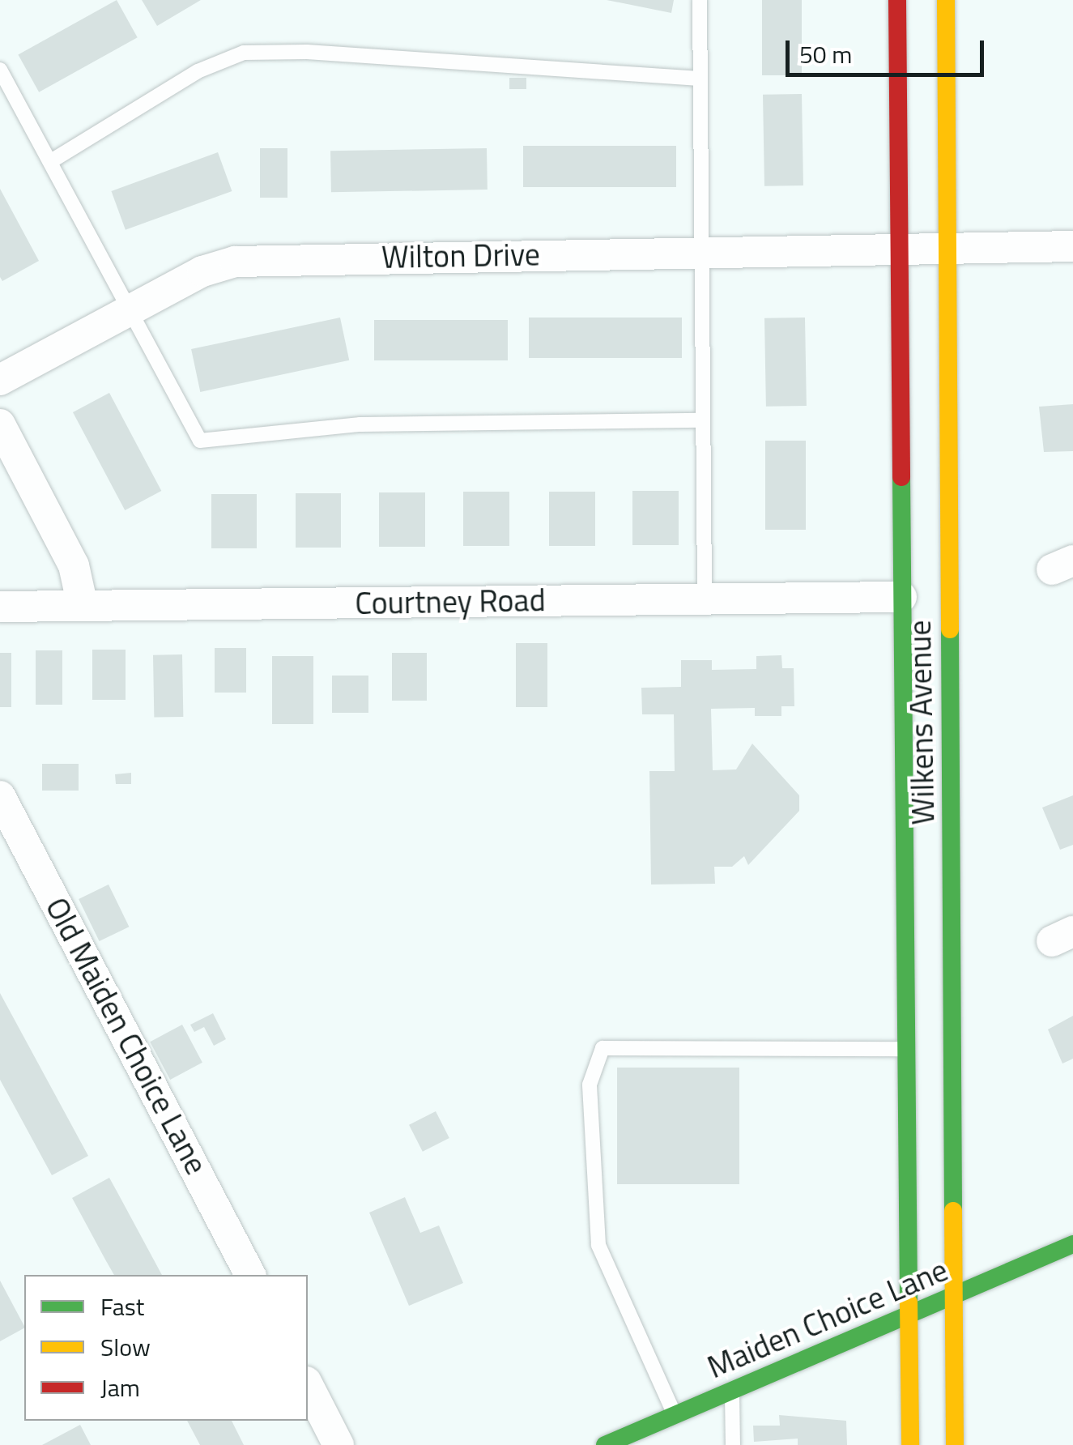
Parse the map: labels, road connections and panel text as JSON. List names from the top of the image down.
{
  "streets": {
    "main road": ["Wilkens Avenue", "Maiden Choice Lane"],
    "street": ["Wilton Drive", "Courtney Road", "Old Maiden Choice Lane"]
  },
  "crossings": [
    ["Wilton Drive", "Wilkens Avenue"],
    ["Courtney Road", "Wilkens Avenue"],
    ["Wilkens Avenue", "Maiden Choice Lane"]
  ],
  "legend": ["Fast", "Slow", "Jam"],
  "scale_bar": "50 m"
}
